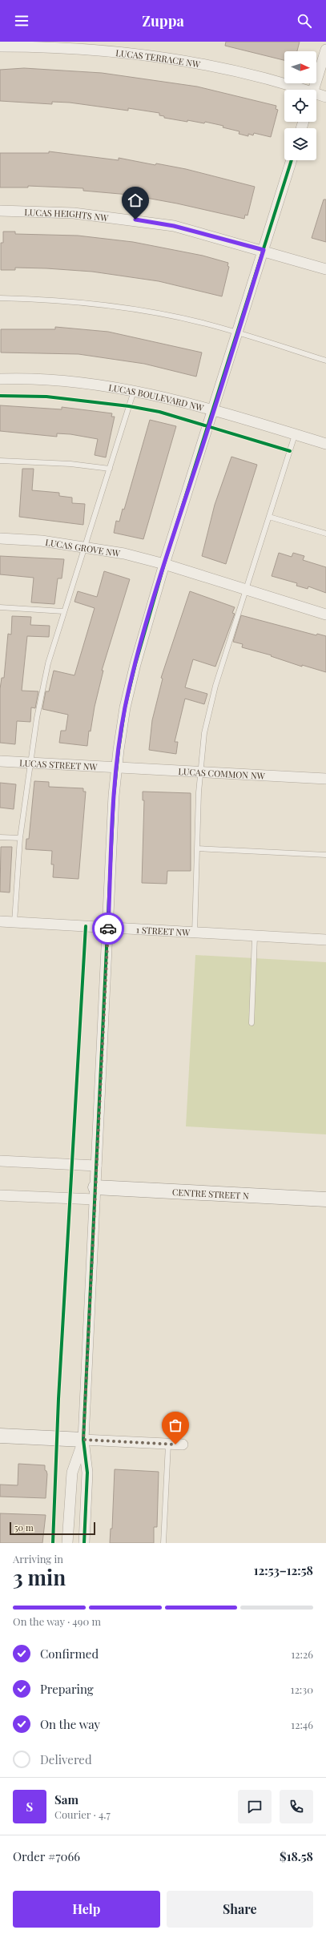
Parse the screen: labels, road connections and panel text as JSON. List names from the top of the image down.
{
  "streets": {
    "street": [
      "LUCAS TERRACE NW",
      "LUCAS HEIGHTS NW",
      "LUCAS BOULEVARD NW",
      "LUCAS GROVE NW",
      "LUCAS STREET NW",
      "LUCAS COMMON NW",
      "1 STREET NW",
      "CENTRE STREET N"
    ]
  },
  "crossings": [
    ["LUCAS STREET NW", "LUCAS COMMON NW"]
  ],
  "scale_bar": "50 m",
  "north": "right",
  "page": {
    "header": "Zuppa",
    "scale": "50 m",
    "heading": ["3 min", "Arriving in", "12:53–12:58"],
    "panel": [
      "Sam",
      "Courier · 4.7",
      "Order #7066",
      "$18.58"
    ],
    "bar": "On the way · 490 m",
    "list": [
      ["Confirmed", "12:26"],
      ["Preparing", "12:30"],
      ["On the way", "12:46"],
      "Delivered"
    ],
    "round": "S",
    "buttons": ["Help", "Share"]
  }
}
